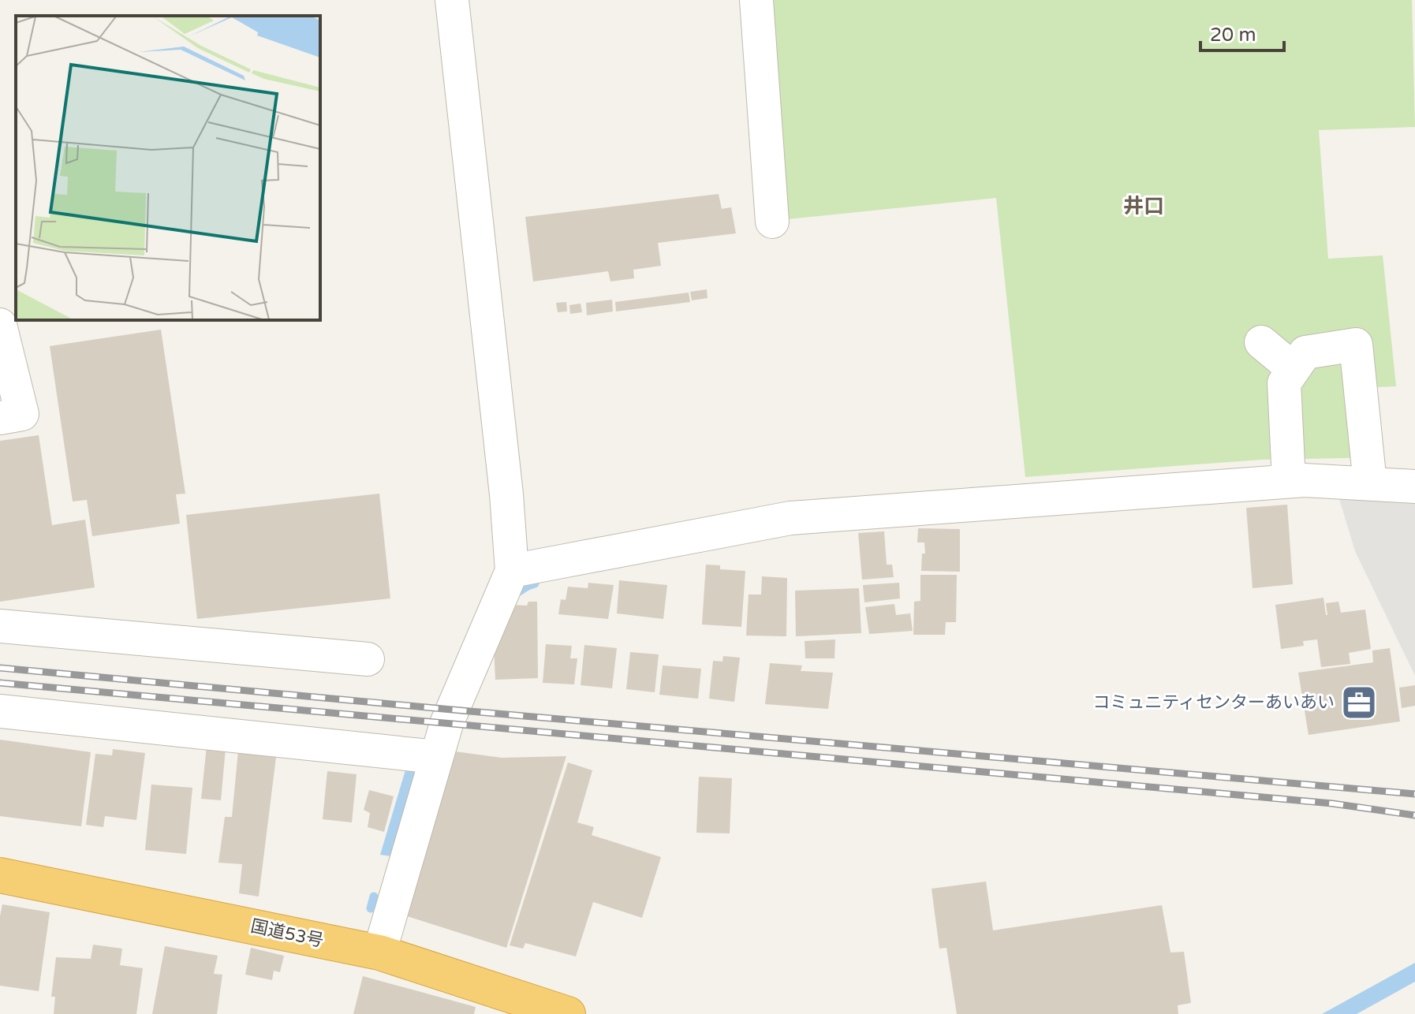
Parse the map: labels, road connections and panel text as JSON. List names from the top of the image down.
{
  "streets": {
    "highway": ["国道53号"]
  },
  "districts": ["井口"],
  "places": {
    "office": ["コミュニティセンターあいあい"]
  },
  "scale_bar": "20 m"
}
